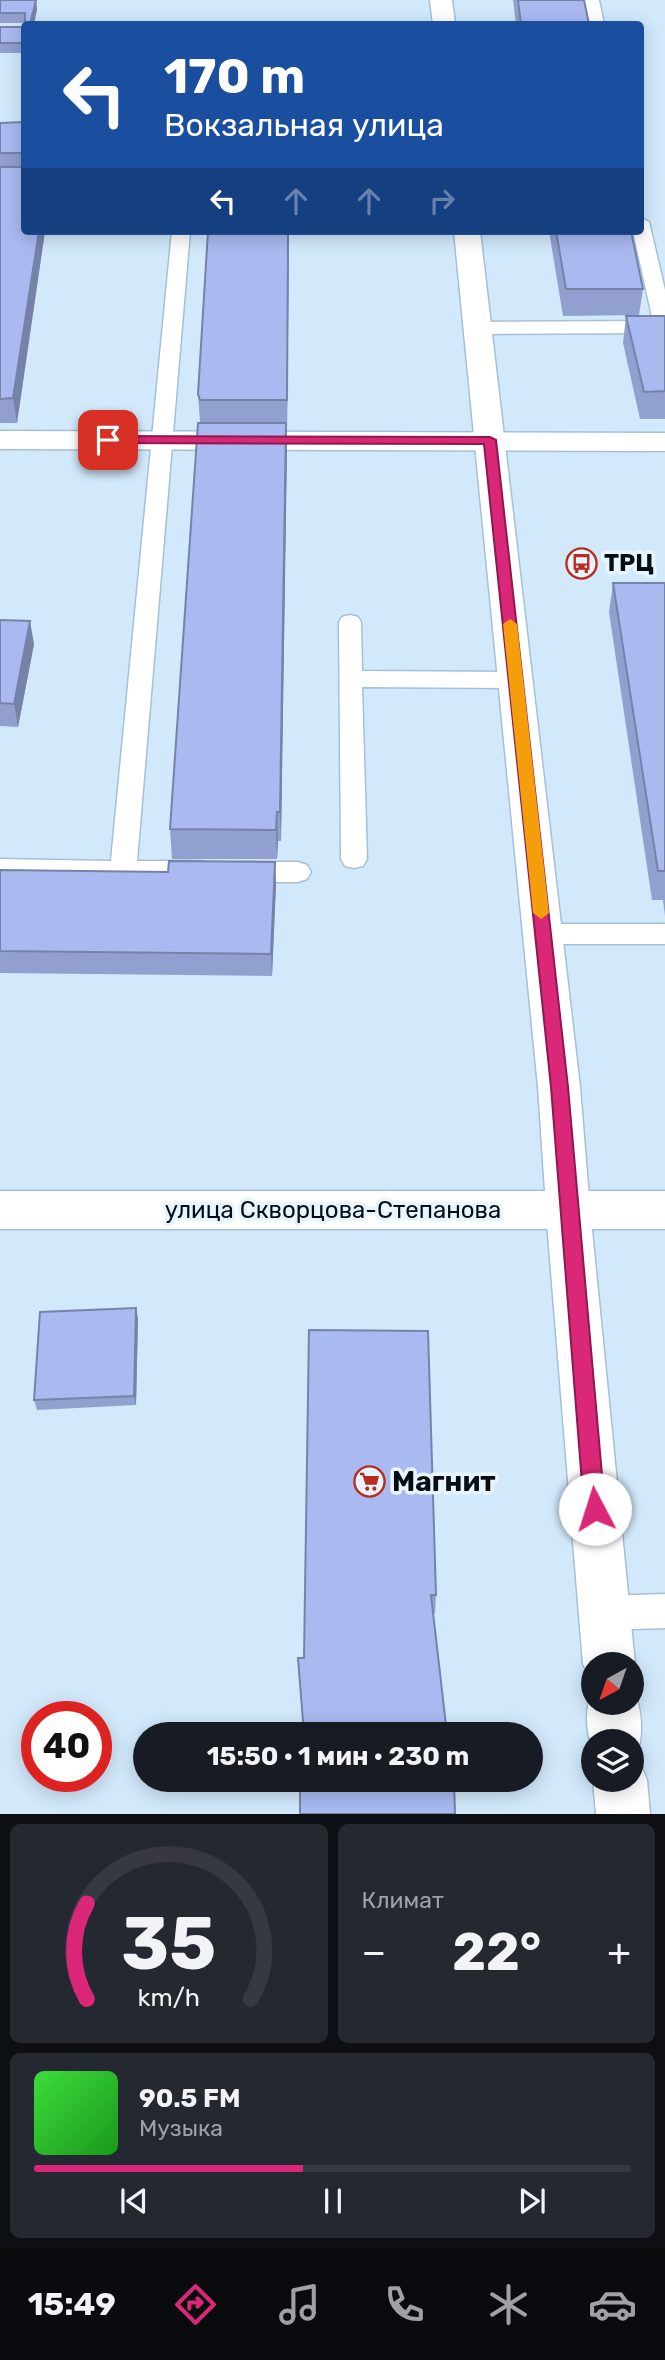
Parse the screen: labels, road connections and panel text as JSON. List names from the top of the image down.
{
  "streets": {
    "main road": ["улица Скворцова-Степанова"]
  },
  "places": {
    "bus stop": ["ТРЦ"],
    "supermarket": ["Магнит"]
  },
  "north": "bottom left",
  "page": {
    "turn": ["170 m", "Вокзальная улица"],
    "limit": "40",
    "trip": "15:50 · 1 мин · 230 m",
    "tile": "Климат",
    "heat": ["−", "22°", "+"],
    "song": ["90.5 FM", "Музыка"],
    "tabs": "15:49",
    "gauge": ["35", "km/h"]
  }
}
